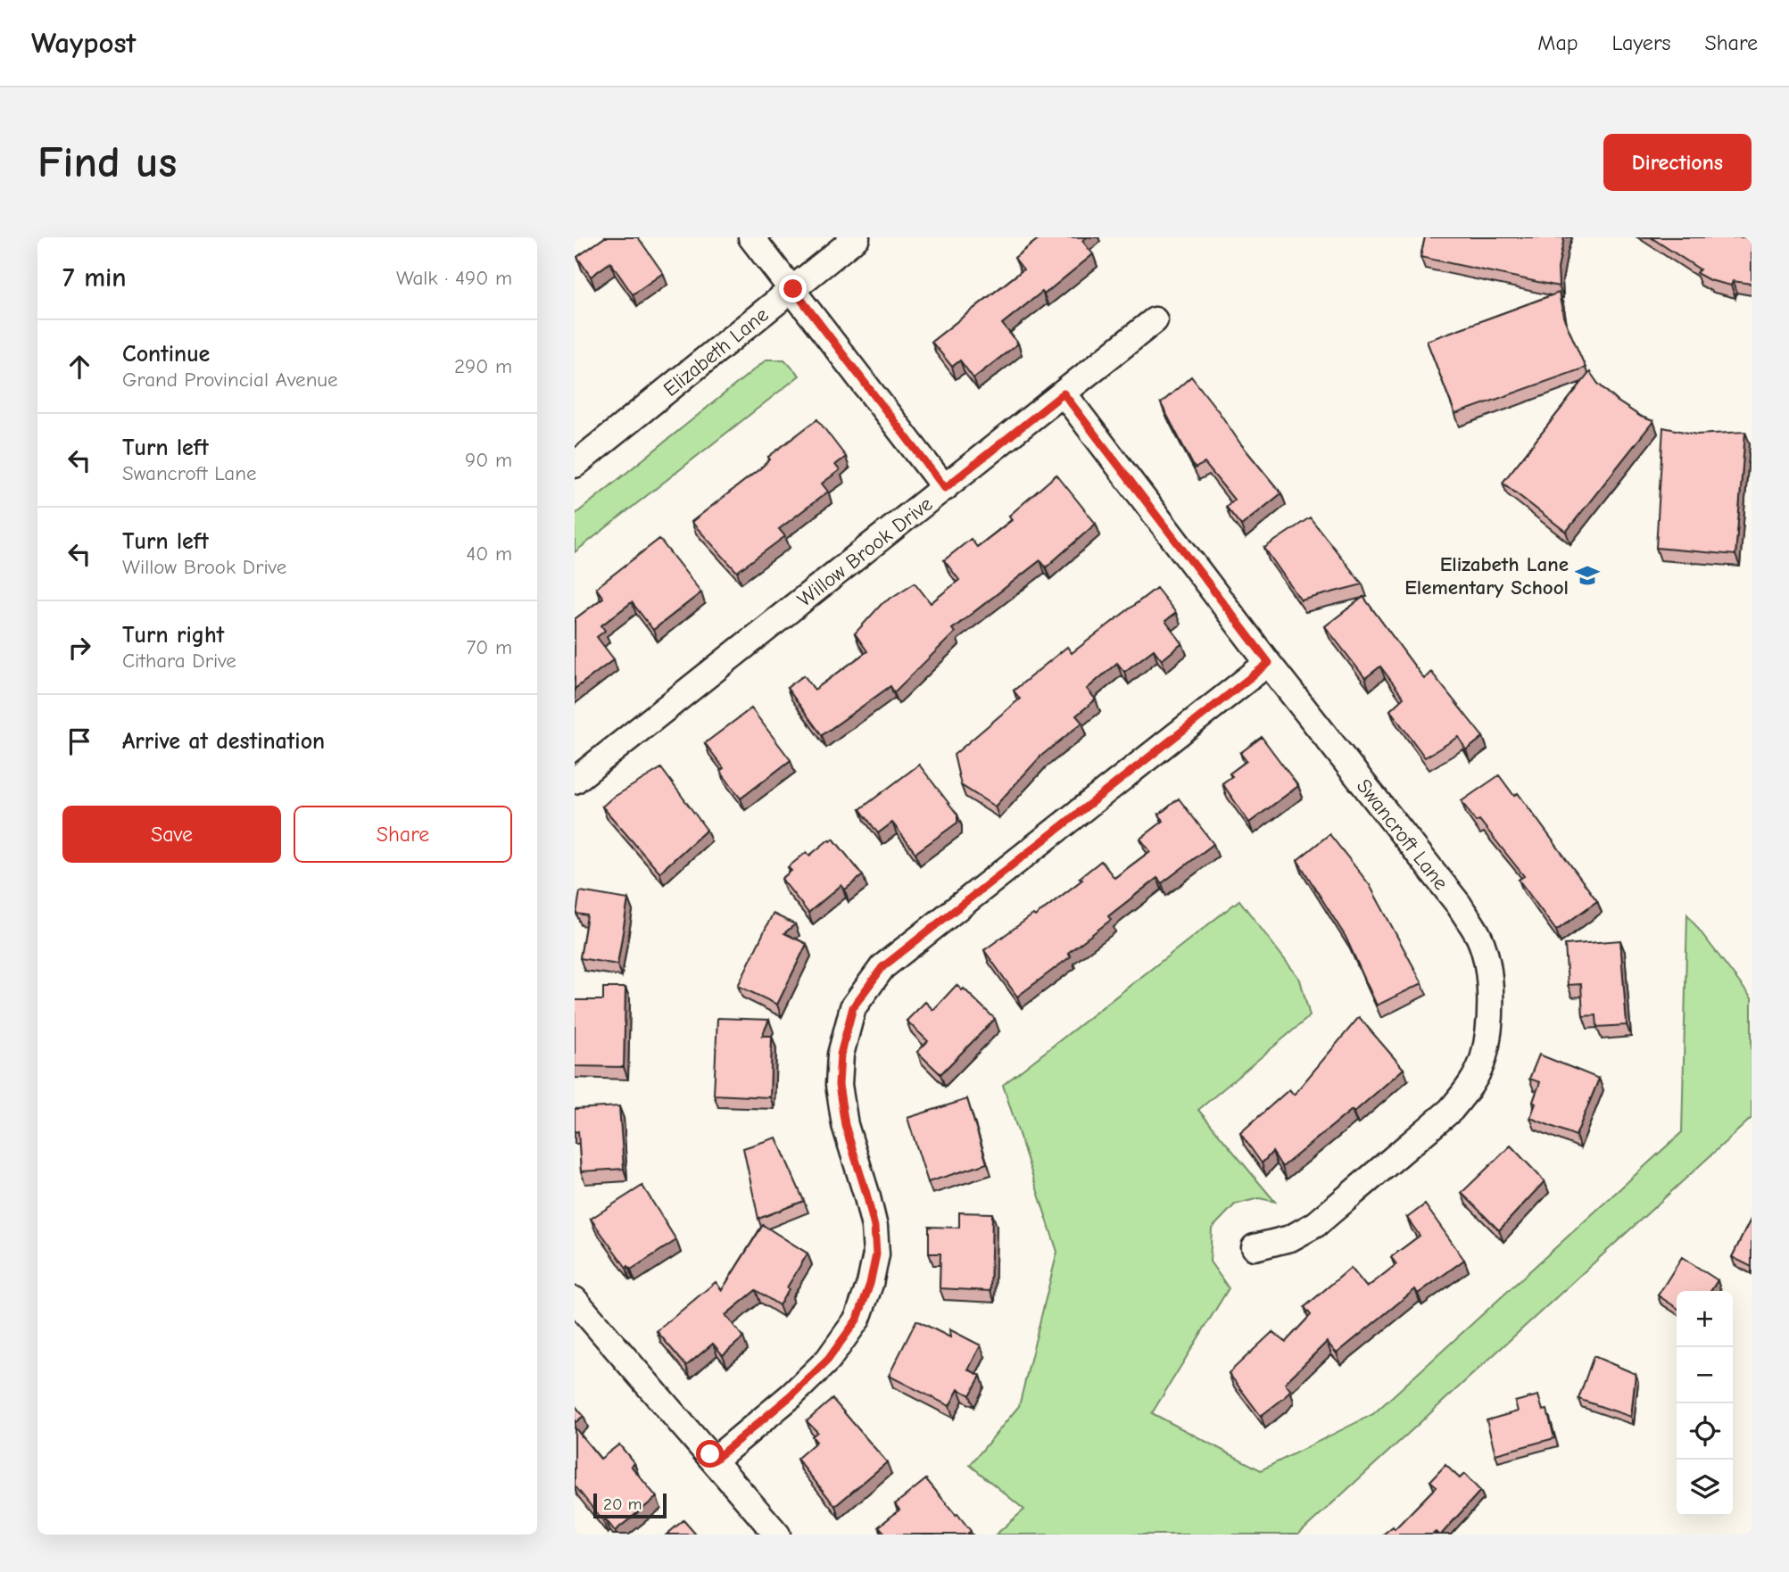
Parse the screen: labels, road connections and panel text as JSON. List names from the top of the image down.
{
  "streets": {
    "street": ["Elizabeth Lane", "Willow Brook Drive", "Swancroft Lane"]
  },
  "crossings": [
    ["Willow Brook Drive", "Swancroft Lane"]
  ],
  "places": {
    "school or university": ["Elizabeth Lane Elementary School"]
  },
  "scale_bar": "20 m",
  "page": {
    "header": "Waypost",
    "nav": ["Map", "Layers", "Share"],
    "buttons": [
      "Directions",
      ["Save", "Share"]
    ],
    "title": "Find us",
    "heading": ["7 min", "Walk · 490 m"],
    "list": [
      ["Continue", "Grand Provincial Avenue", "290 m"],
      ["Turn left", "Swancroft Lane", "90 m"],
      ["Turn left", "Willow Brook Drive", "40 m"],
      ["Turn right", "Cithara Drive", "70 m"],
      "Arrive at destination"
    ],
    "map_buttons": ["+", "−"],
    "scale": "20 m"
  }
}
